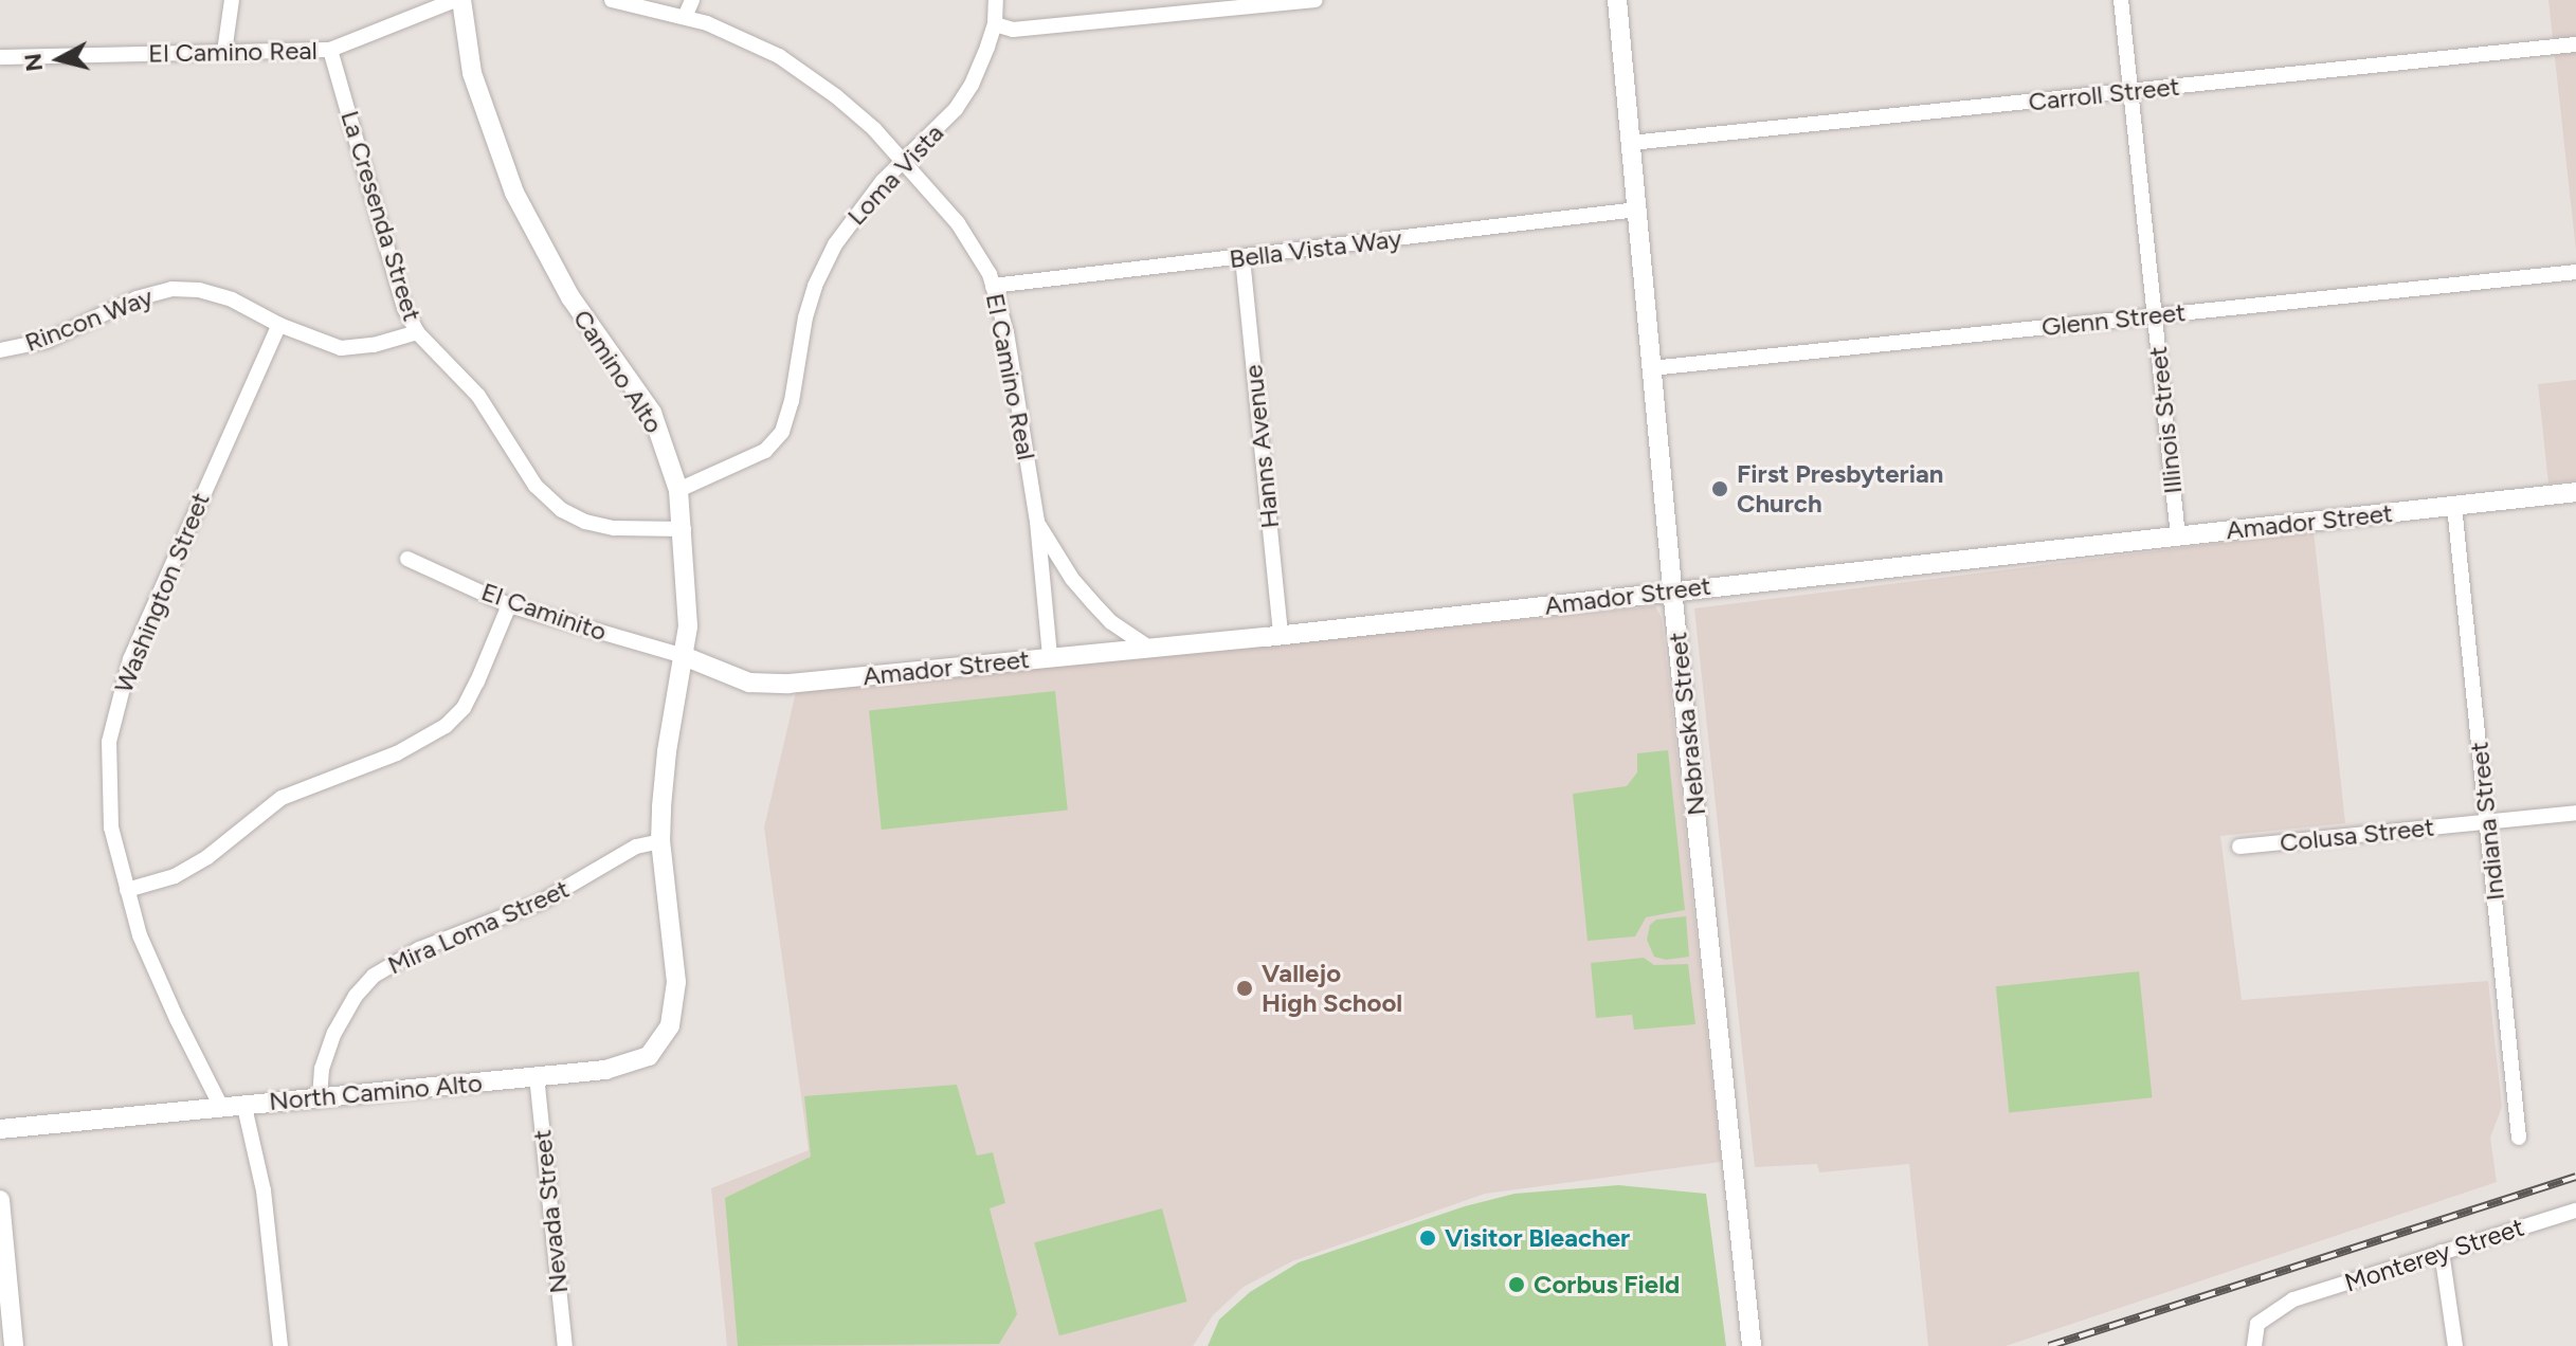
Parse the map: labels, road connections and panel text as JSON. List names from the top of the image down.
{
  "streets": {
    "street": [
      "El Camino Real",
      "Carroll Street",
      "Loma Vista",
      "La Cresenda Street",
      "Bella Vista Way",
      "Rincon Way",
      "Glenn Street",
      "Camino Alto",
      "Illinois Street",
      "Hanns Avenue",
      "Amador Street",
      "Washington Street",
      "El Caminito",
      "Nebraska Street",
      "Indiana Street",
      "Colusa Street",
      "Mira Loma Street",
      "North Camino Alto",
      "Nevada Street",
      "Monterey Street"
    ]
  },
  "crossings": [
    ["El Camino Real", "Loma Vista"],
    ["El Camino Real", "La Cresenda Street"],
    ["El Camino Real", "Bella Vista Way"],
    ["El Camino Real", "Camino Alto"],
    ["El Camino Real", "Amador Street"],
    ["Carroll Street", "Illinois Street"],
    ["Carroll Street", "Nebraska Street"],
    ["Loma Vista", "Camino Alto"],
    ["La Cresenda Street", "Rincon Way"],
    ["La Cresenda Street", "Camino Alto"],
    ["Bella Vista Way", "Hanns Avenue"],
    ["Bella Vista Way", "Nebraska Street"],
    ["Rincon Way", "Washington Street"],
    ["Glenn Street", "Illinois Street"],
    ["Glenn Street", "Nebraska Street"],
    ["Camino Alto", "Amador Street"],
    ["Camino Alto", "El Caminito"],
    ["Camino Alto", "Mira Loma Street"],
    ["Camino Alto", "North Camino Alto"],
    ["Illinois Street", "Amador Street"],
    ["Hanns Avenue", "Amador Street"],
    ["Amador Street", "El Caminito"],
    ["Amador Street", "Nebraska Street"],
    ["Amador Street", "Indiana Street"],
    ["Washington Street", "North Camino Alto"],
    ["Indiana Street", "Colusa Street"],
    ["Mira Loma Street", "North Camino Alto"],
    ["North Camino Alto", "Nevada Street"]
  ],
  "places": [
    "First Presbyterian Church",
    "Vallejo High School",
    "Visitor Bleacher",
    "Corbus Field"
  ],
  "north": "left"
}
